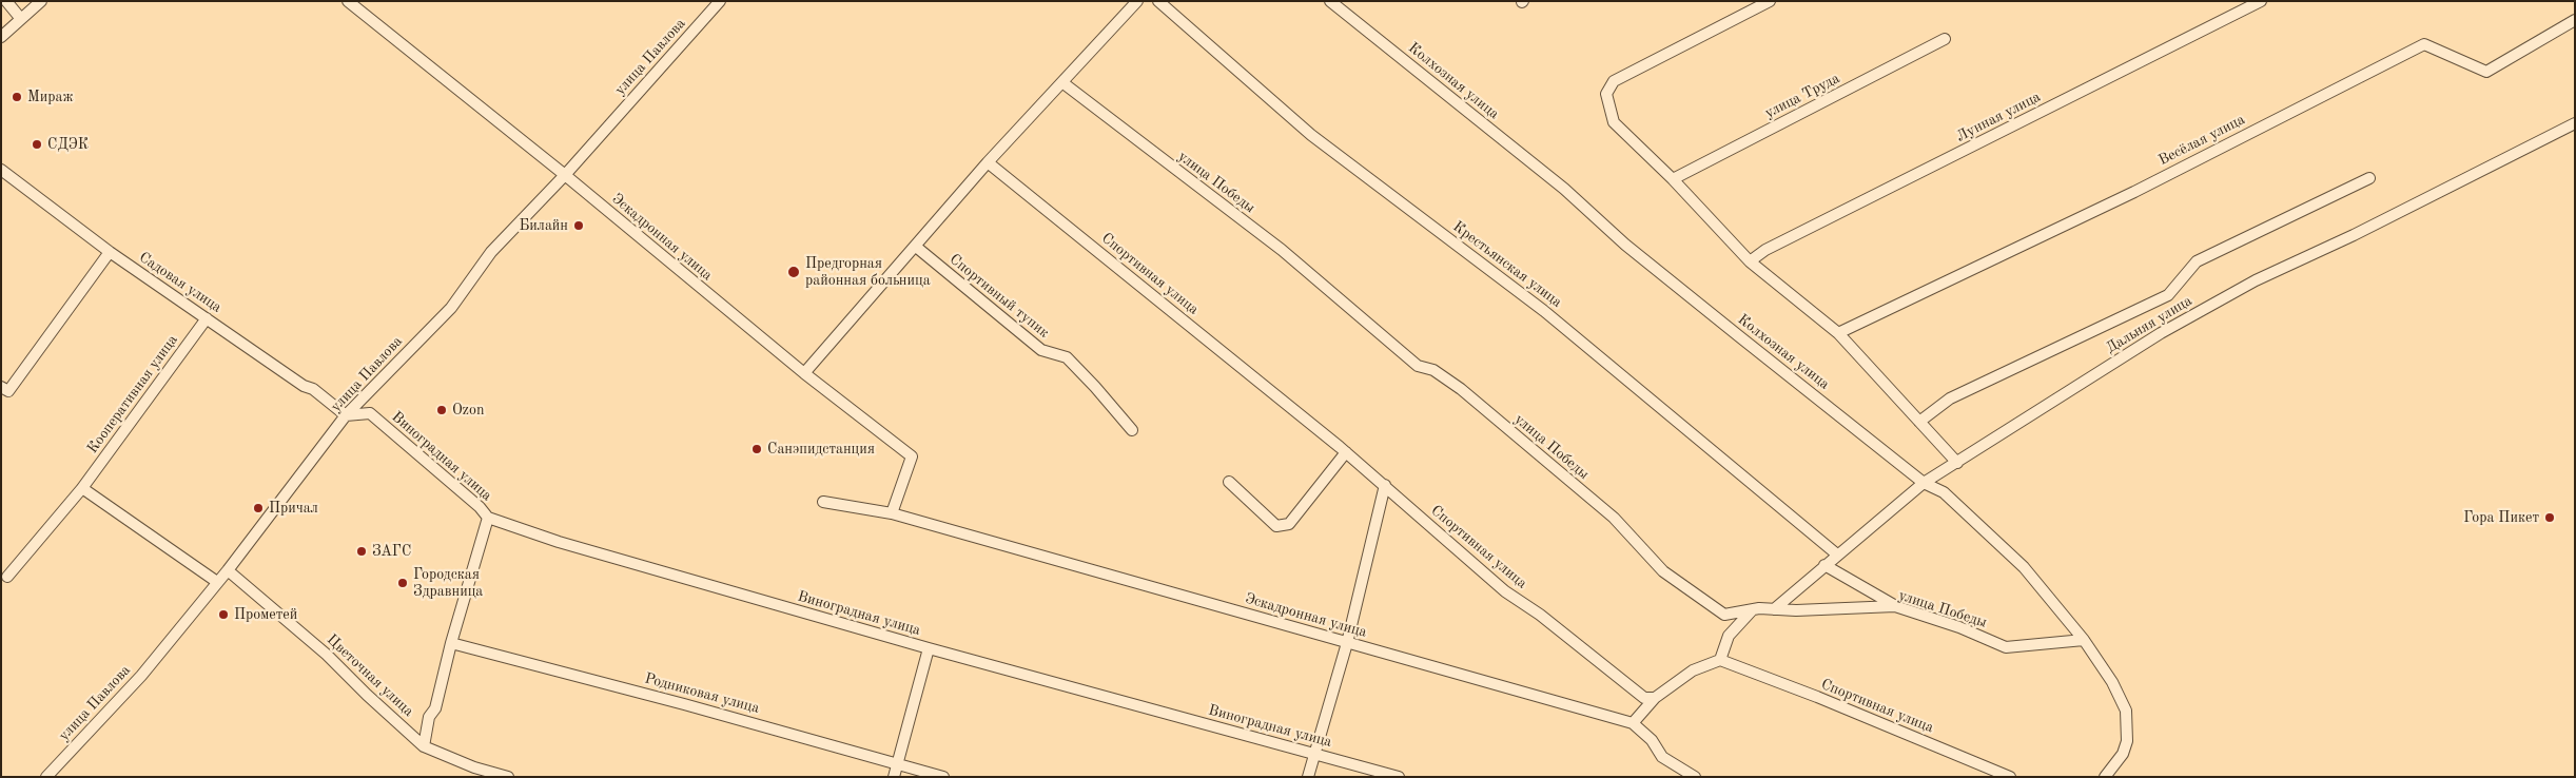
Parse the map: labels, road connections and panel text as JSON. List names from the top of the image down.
{
  "streets": {
    "street": [
      "улица Павлова",
      "Колхозная улица",
      "улица Труда",
      "Лунная улица",
      "Весёлая улица",
      "улица Победы",
      "Эскадронная улица",
      "Крестьянская улица",
      "Спортивная улица",
      "Садовая улица",
      "Спортивный тупик",
      "Дальняя улица",
      "Кооперативная улица",
      "Виноградная улица",
      "Цветочная улица",
      "Родниковая улица"
    ]
  },
  "crossings": [
    ["улица Павлова", "Эскадронная улица"],
    ["улица Павлова", "Садовая улица"],
    ["улица Павлова", "Виноградная улица"],
    ["улица Павлова", "Цветочная улица"],
    ["Колхозная улица", "улица Победы"],
    ["Колхозная улица", "Дальняя улица"],
    ["улица Победы", "Дальняя улица"],
    ["Крестьянская улица", "Дальняя улица"],
    ["Садовая улица", "Кооперативная улица"],
    ["Садовая улица", "Виноградная улица"]
  ],
  "places": [
    "Мираж",
    "СДЭК",
    "Билайн",
    "Предгорная районная больница",
    "Ozon",
    "Санэпидстанция",
    "Причал",
    "Гора Пикет",
    "ЗАГС",
    "Городская Здравница",
    "Прометей"
  ]
}
